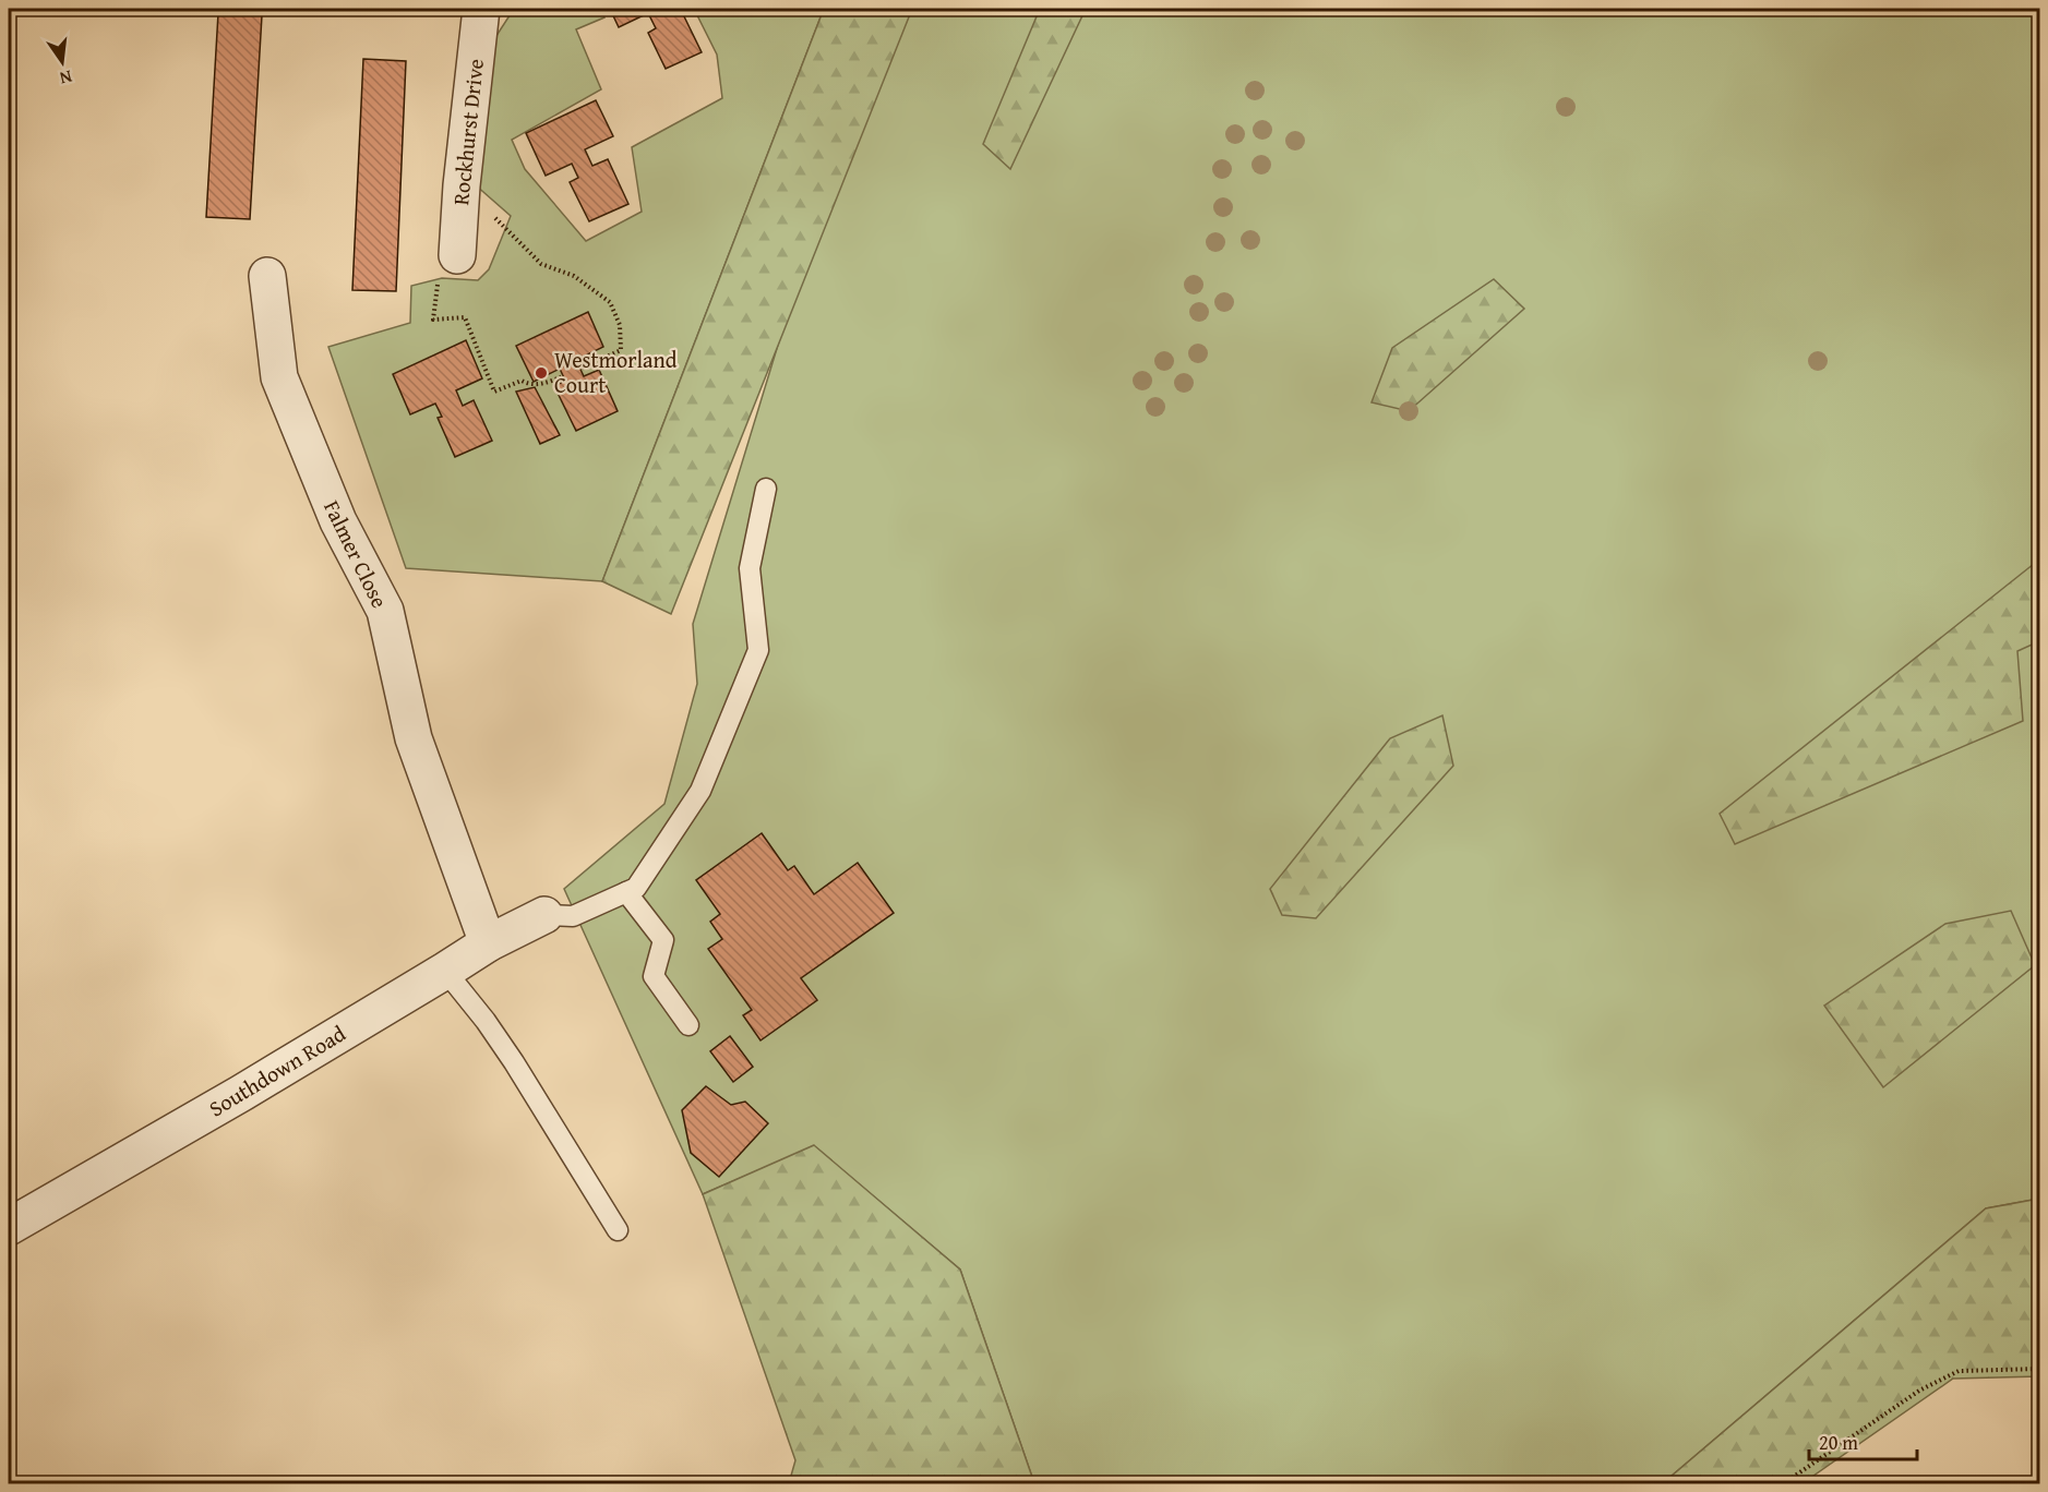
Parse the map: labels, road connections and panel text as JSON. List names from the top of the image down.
{
  "streets": {
    "street": ["Rockhurst Drive", "Falmer Close", "Southdown Road"]
  },
  "crossings": [
    ["Falmer Close", "Southdown Road"]
  ],
  "places": ["Westmorland Court"],
  "scale_bar": "20 m",
  "north": "bottom"
}
